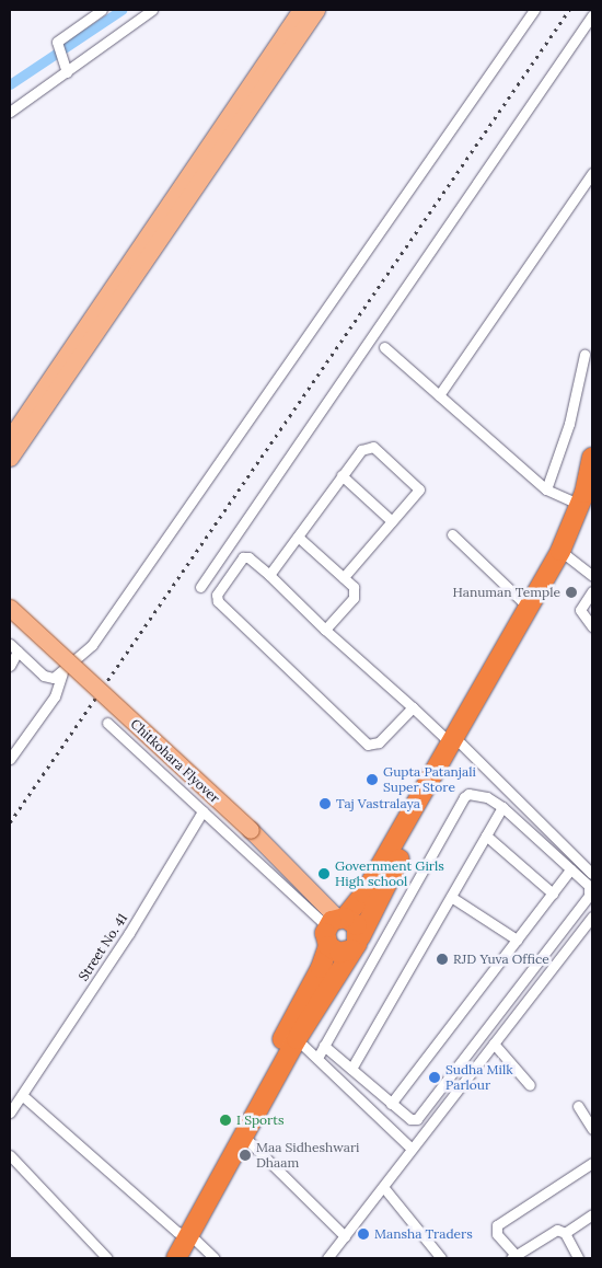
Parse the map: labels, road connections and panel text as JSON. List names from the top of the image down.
{
  "streets": {
    "main road": ["Chitkohara Flyover"],
    "street": ["Street No. 41"]
  },
  "places": [
    "Hanuman Temple",
    "Gupta Patanjali Super Store",
    "Taj Vastralaya",
    "Government Girls High school",
    "RJD Yuva Office",
    "Sudha Milk Parlour",
    "I Sports",
    "Maa Sidheshwari Dhaam",
    "Mansha Traders"
  ]
}
